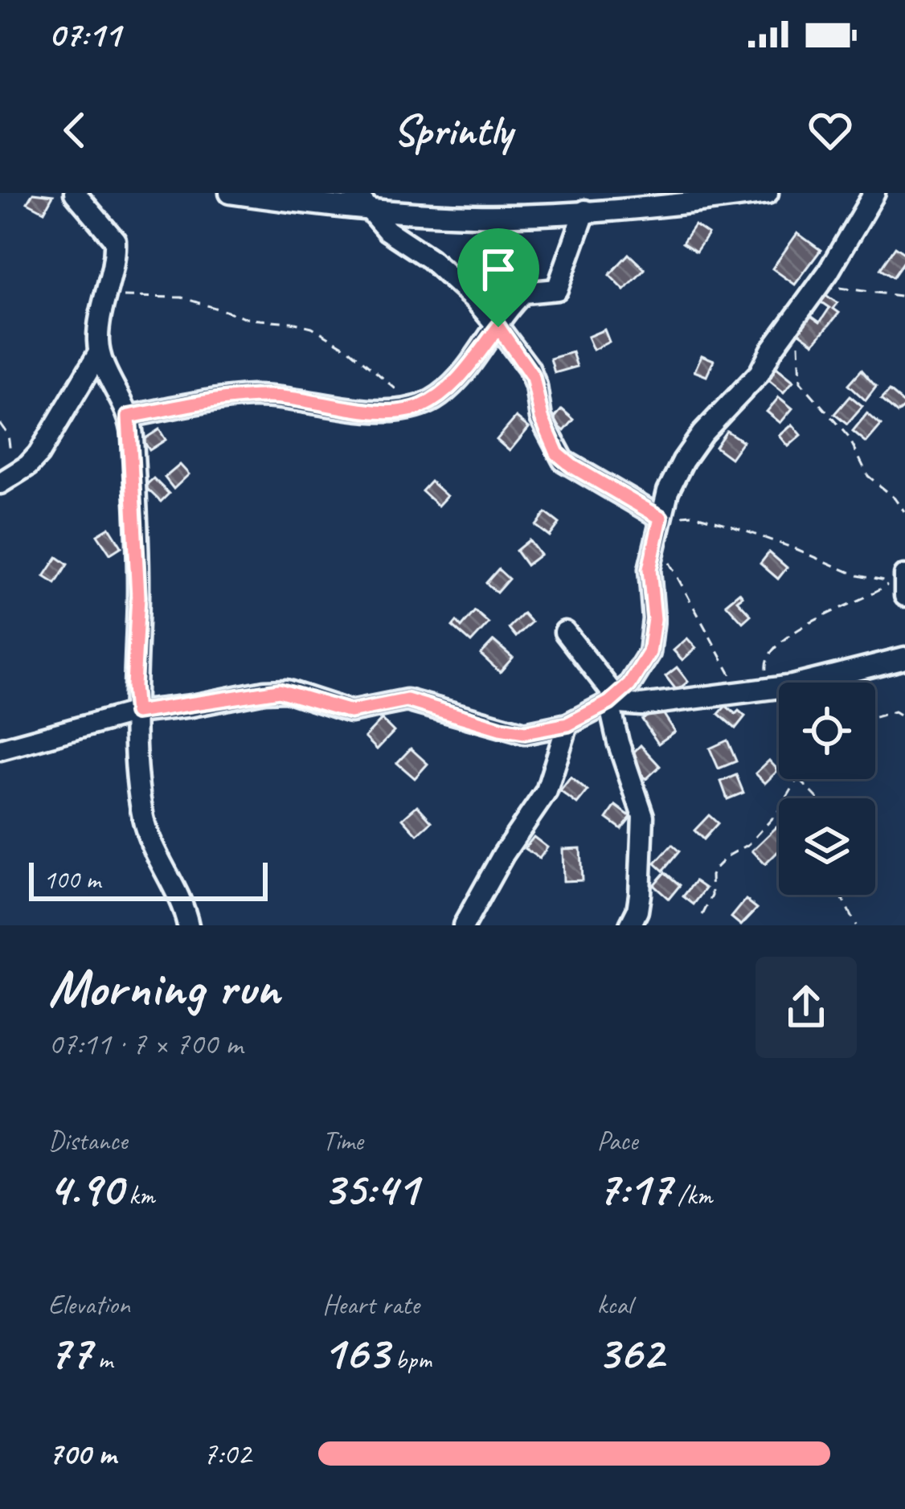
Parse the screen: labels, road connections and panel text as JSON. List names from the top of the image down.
{
  "scale_bar": "100 m",
  "page": {
    "status": "07:11",
    "header": "Sprintly",
    "scale": "100 m",
    "heading": ["Morning run", "07:11 · 7 × 700 m"],
    "stats": [
      ["Distance", "4.90 km"],
      ["Time", "35:41"],
      ["Pace", "7:17 /km"],
      ["Elevation", "77 m"],
      ["Heart rate", "163 bpm"],
      ["kcal", "362"]
    ],
    "list": [
      {
        "name": "700 m",
        "note": "7:02"
      }
    ]
  }
}
